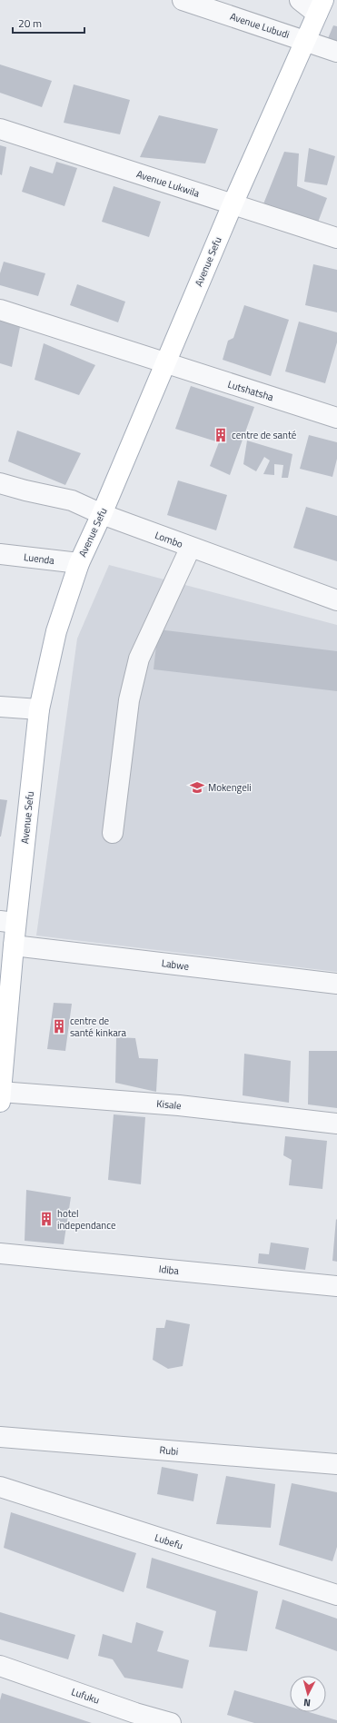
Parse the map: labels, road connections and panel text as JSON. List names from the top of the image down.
{
  "streets": {
    "main road": ["Avenue Sefu"],
    "street": [
      "Avenue Lubudi",
      "Avenue Lukwila",
      "Lutshatsha",
      "Lombo",
      "Luenda",
      "Labwe",
      "Kisale",
      "Idiba",
      "Rubi",
      "Lubefu",
      "Lufuku"
    ]
  },
  "crossings": [
    ["Avenue Lubudi", "Avenue Sefu"],
    ["Avenue Lukwila", "Avenue Sefu"],
    ["Avenue Sefu", "Lutshatsha"],
    ["Avenue Sefu", "Lombo"],
    ["Avenue Sefu", "Luenda"],
    ["Avenue Sefu", "Labwe"],
    ["Avenue Sefu", "Kisale"]
  ],
  "places": {
    "building": ["centre de santé", "centre de santé kinkara", "hotel independance"],
    "school or university": ["Mokengeli"]
  },
  "scale_bar": "20 m",
  "north": "bottom"
}
